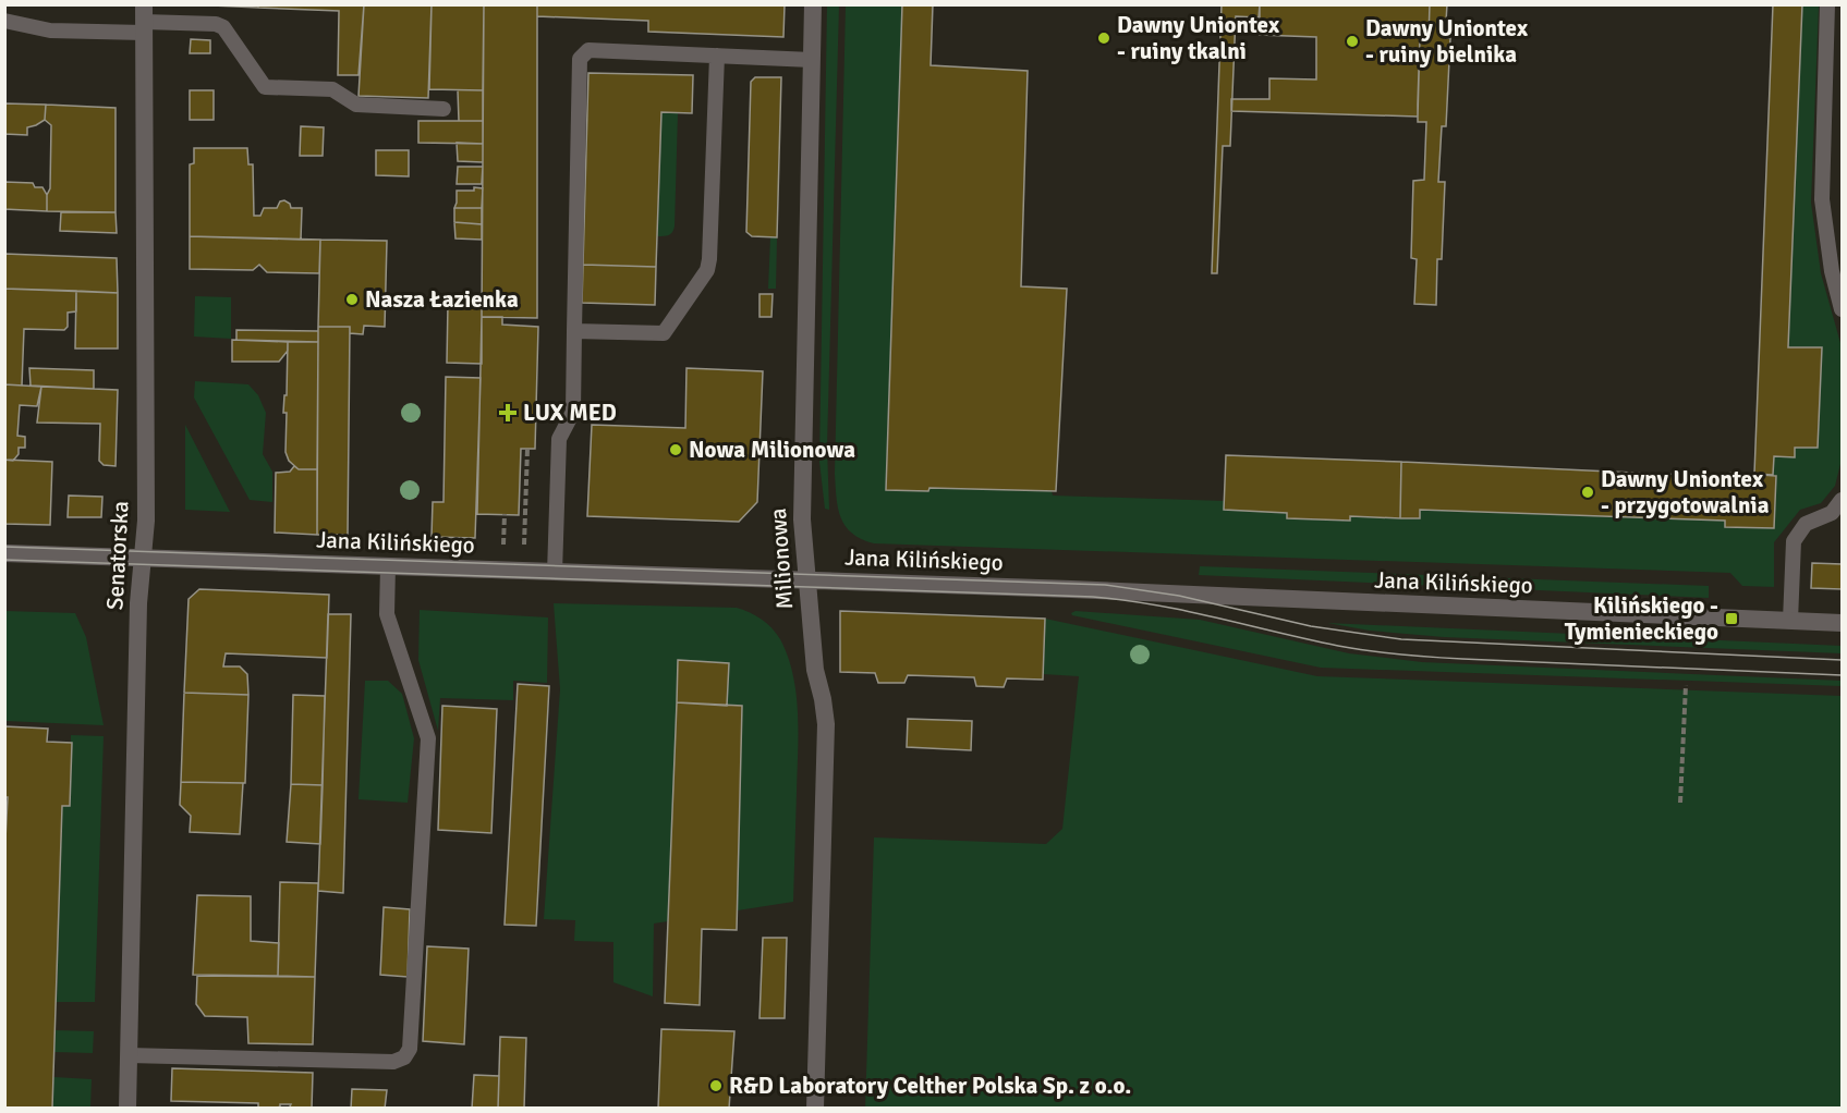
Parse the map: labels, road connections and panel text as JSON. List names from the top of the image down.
{
  "streets": {
    "street": ["Jana Kilińskiego", "Senatorska", "Milionowa"]
  },
  "crossings": [
    ["Jana Kilińskiego", "Senatorska"],
    ["Jana Kilińskiego", "Milionowa"]
  ],
  "places": {
    "other": [
      "Dawny Uniontex - ruiny tkalni",
      "Dawny Uniontex - ruiny bielnika",
      "Nasza Łazienka",
      "Nowa Milionowa",
      "Dawny Uniontex - przygotowalnia",
      "R&D Laboratory Celther Polska Sp. z o.o."
    ],
    "health": ["LUX MED"],
    "transit": ["Kilińskiego - Tymienieckiego"]
  }
}
